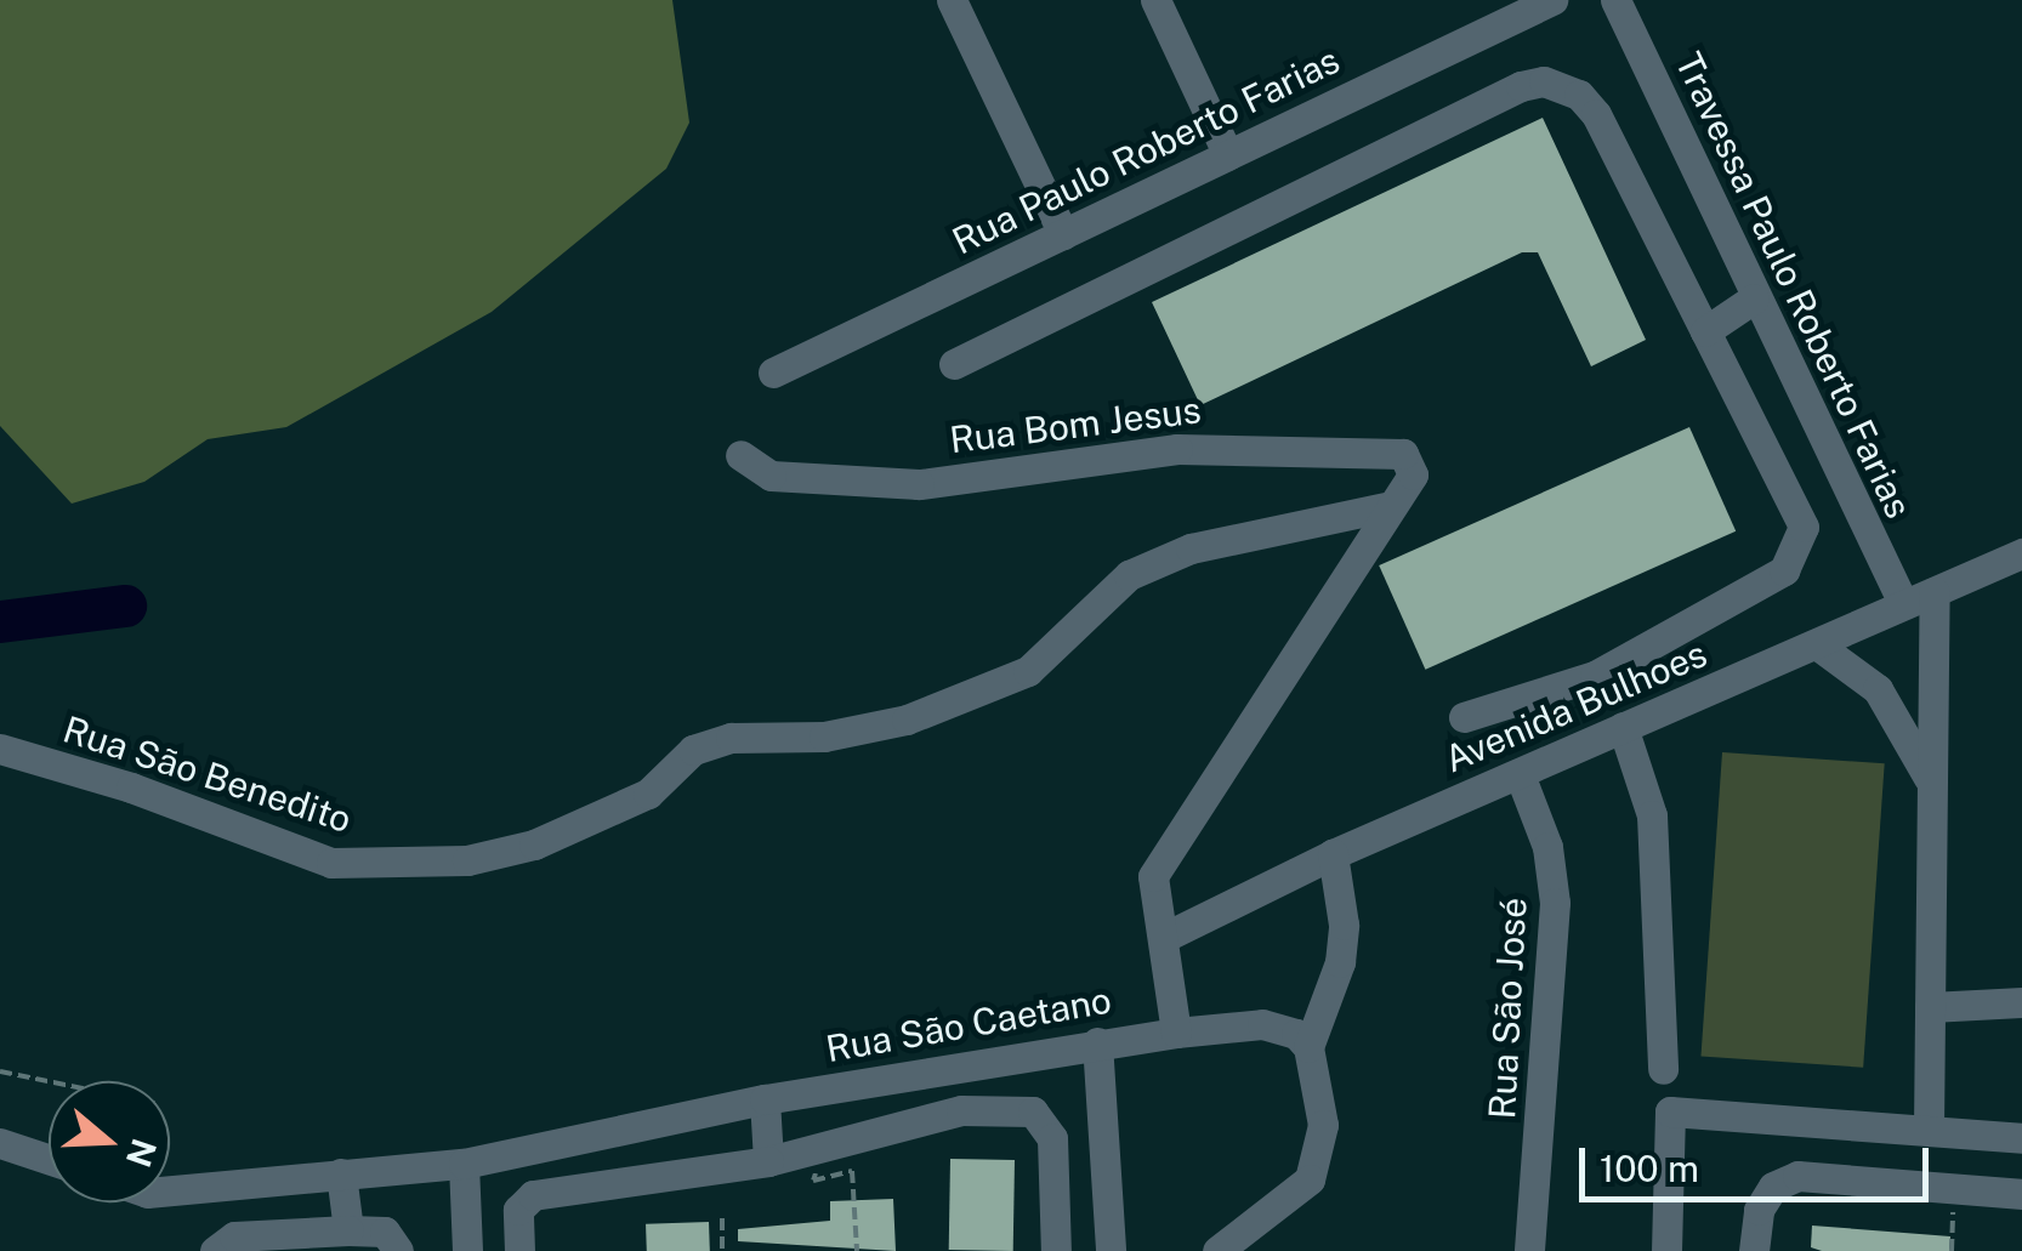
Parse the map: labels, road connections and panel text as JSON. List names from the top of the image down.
{
  "streets": {
    "street": [
      "Rua Paulo Roberto Farias",
      "Travessa Paulo Roberto Farias",
      "Rua Bom Jesus",
      "Avenida Bulhoes",
      "Rua São Benedito",
      "Rua São José",
      "Rua São Caetano"
    ]
  },
  "crossings": [
    ["Travessa Paulo Roberto Farias", "Avenida Bulhoes"],
    ["Rua Bom Jesus", "Rua São Benedito"],
    ["Avenida Bulhoes", "Rua São José"]
  ],
  "scale_bar": "100 m",
  "north": "right"
}
